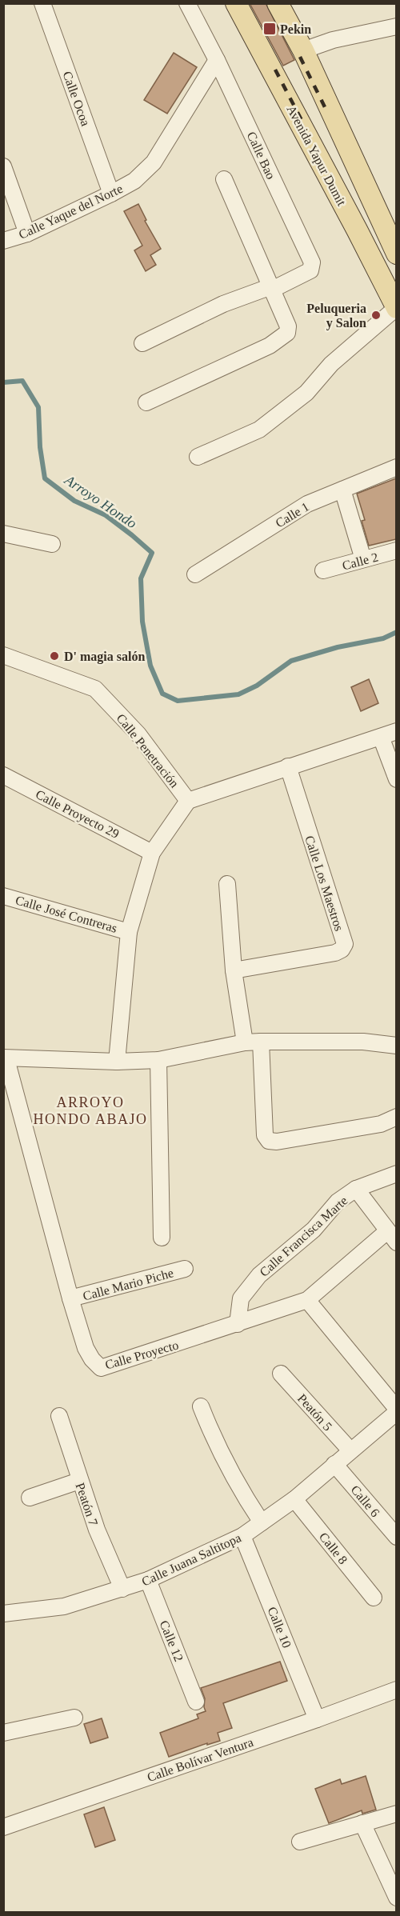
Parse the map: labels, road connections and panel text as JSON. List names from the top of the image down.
{
  "streets": {
    "main road": ["Avenida Yapur Dumit"],
    "street": [
      "Calle Ocoa",
      "Calle Bao",
      "Calle Yaque del Norte",
      "Calle 1",
      "Calle 2",
      "Calle Penetración",
      "Calle Proyecto 29",
      "Calle Los Maestros",
      "Calle José Contreras",
      "Calle Francisca Marte",
      "Calle Mario Piche",
      "Calle Proyecto",
      "Peatón 5",
      "Calle 6",
      "Peatón 7",
      "Calle 8",
      "Calle Juana Saltitopa",
      "Calle 10",
      "Calle 12",
      "Calle Bolívar Ventura"
    ]
  },
  "crossings": [
    ["Calle Ocoa", "Calle Yaque del Norte"],
    ["Calle Bao", "Calle Yaque del Norte"],
    ["Calle Francisca Marte", "Calle Proyecto"],
    ["Calle Mario Piche", "Calle Proyecto"],
    ["Peatón 5", "Calle Juana Saltitopa"],
    ["Calle 6", "Calle Juana Saltitopa"],
    ["Peatón 7", "Calle Juana Saltitopa"],
    ["Calle 8", "Calle Juana Saltitopa"],
    ["Calle Juana Saltitopa", "Calle 10"],
    ["Calle Juana Saltitopa", "Calle 12"],
    ["Calle 10", "Calle Bolívar Ventura"]
  ],
  "districts": ["ARROYO HONDO ABAJO"],
  "water": ["Arroyo Hondo"],
  "places": {
    "transit": ["Pekin"],
    "other": ["Peluqueria y Salon", "D' magia salón"]
  }
}
